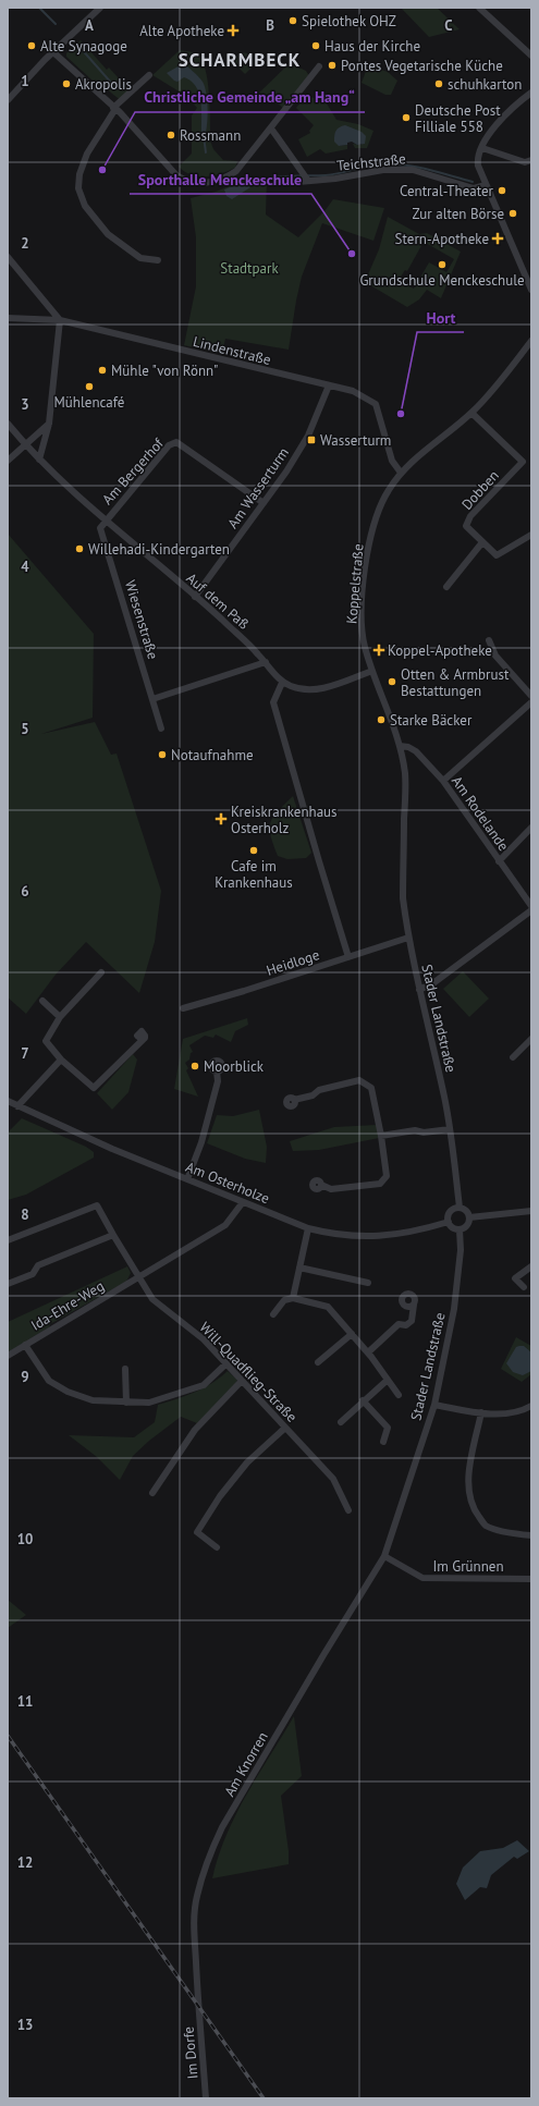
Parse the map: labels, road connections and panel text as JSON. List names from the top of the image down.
{
  "streets": {
    "street": [
      "Teichstraße",
      "Lindenstraße",
      "Am Bergerhof",
      "Am Wasserturm",
      "Dobben",
      "Koppelstraße",
      "Auf dem Paß",
      "Wiesenstraße",
      "Am Rodelande",
      "Heidloge",
      "Stader Landstraße",
      "Am Osterholze",
      "Ida-Ehre-Weg",
      "Will-Quadflieg-Straße",
      "Im Grünnen",
      "Am Knorren",
      "Im Dorfe"
    ]
  },
  "crossings": [
    ["Lindenstraße", "Am Wasserturm"],
    ["Lindenstraße", "Koppelstraße"],
    ["Am Bergerhof", "Am Wasserturm"],
    ["Am Bergerhof", "Auf dem Paß"],
    ["Am Bergerhof", "Wiesenstraße"],
    ["Am Wasserturm", "Auf dem Paß"],
    ["Dobben", "Koppelstraße"],
    ["Koppelstraße", "Am Rodelande"],
    ["Koppelstraße", "Heidloge"],
    ["Koppelstraße", "Stader Landstraße"],
    ["Auf dem Paß", "Wiesenstraße"],
    ["Heidloge", "Stader Landstraße"],
    ["Stader Landstraße", "Am Osterholze"],
    ["Stader Landstraße", "Im Grünnen"],
    ["Stader Landstraße", "Am Knorren"],
    ["Ida-Ehre-Weg", "Will-Quadflieg-Straße"],
    ["Im Grünnen", "Am Knorren"],
    ["Am Knorren", "Im Dorfe"]
  ],
  "districts": ["SCHARMBECK"],
  "parks": ["Stadtpark"],
  "places": {
    "other": [
      "Spielothek OHZ",
      "Alte Synagoge",
      "Haus der Kirche",
      "Pontes Vegetarische Küche",
      "Akropolis",
      "schuhkarton",
      "Deutsche Post Filliale 558",
      "Rossmann",
      "Christliche Gemeinde „am Hang“",
      "Central-Theater",
      "Zur alten Börse",
      "Sporthalle Menckeschule",
      "Grundschule Menckeschule",
      "Mühle \"von Rönn\"",
      "Mühlencafé",
      "Hort",
      "Willehadi-Kindergarten",
      "Otten & Armbrust Bestattungen",
      "Starke Bäcker",
      "Notaufnahme",
      "Cafe im Krankenhaus",
      "Moorblick"
    ],
    "health": [
      "Alte Apotheke",
      "Stern-Apotheke",
      "Koppel-Apotheke",
      "Kreiskrankenhaus Osterholz"
    ],
    "transit": ["Wasserturm"]
  },
  "grid": {
    "columns": ["A", "B", "C"],
    "rows": [
      "1",
      "2",
      "3",
      "4",
      "5",
      "6",
      "7",
      "8",
      "9",
      "10",
      "11",
      "12",
      "13"
    ]
  }
}
